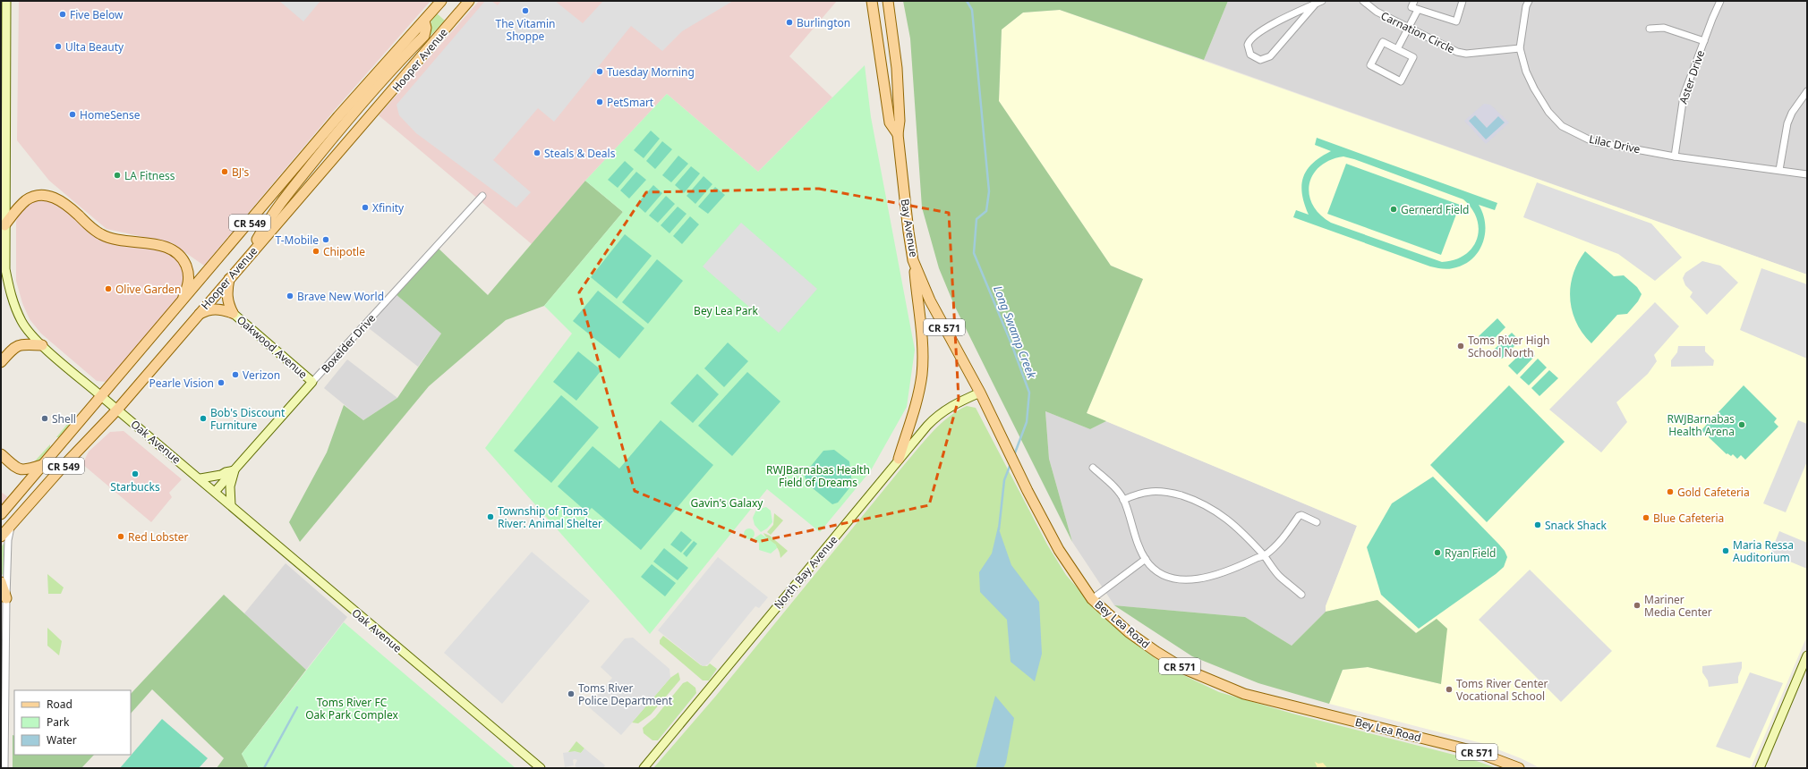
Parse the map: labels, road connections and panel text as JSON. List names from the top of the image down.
{
  "streets": {
    "main road": [
      "Hooper Avenue",
      "CR 549",
      "Bay Avenue",
      "CR 571",
      "Bey Lea Road"
    ],
    "street": [
      "Carnation Circle",
      "Aster Drive",
      "Lilac Drive",
      "Boxelder Drive",
      "Oakwood Avenue",
      "Oak Avenue",
      "North Bay Avenue"
    ]
  },
  "crossings": [
    ["Carnation Circle", "Lilac Drive"],
    ["Hooper Avenue", "Oak Avenue"],
    ["Aster Drive", "Lilac Drive"],
    ["Bay Avenue", "North Bay Avenue"],
    ["Bay Avenue", "Bey Lea Road"],
    ["Boxelder Drive", "Oakwood Avenue"],
    ["Boxelder Drive", "Oak Avenue"],
    ["North Bay Avenue", "Bey Lea Road"]
  ],
  "water": ["Long Swamp Creek"],
  "parks": [
    "Bey Lea Park",
    "RWJBarnabas Health Field of Dreams",
    "Gavin's Galaxy",
    "Toms River FC Oak Park Complex"
  ],
  "places": [
    "The Vitamin Shoppe",
    "Five Below",
    "Burlington",
    "Ulta Beauty",
    "Tuesday Morning",
    "PetSmart",
    "HomeSense",
    "Steals & Deals",
    "BJ's",
    "LA Fitness",
    "Xfinity",
    "Gernerd Field",
    "T-Mobile",
    "Chipotle",
    "Olive Garden",
    "Brave New World",
    "Toms River High School North",
    "Verizon",
    "Pearle Vision",
    "Shell",
    "Bob's Discount Furniture",
    "RWJBarnabas Health Arena",
    "Starbucks",
    "Gold Cafeteria",
    "Township of Toms River: Animal Shelter",
    "Blue Cafeteria",
    "Snack Shack",
    "Red Lobster",
    "Maria Ressa Auditorium",
    "Ryan Field",
    "Mariner Media Center",
    "Toms River Center Vocational School",
    "Toms River Police Department"
  ],
  "legend": ["Road", "Park", "Water"]
}
